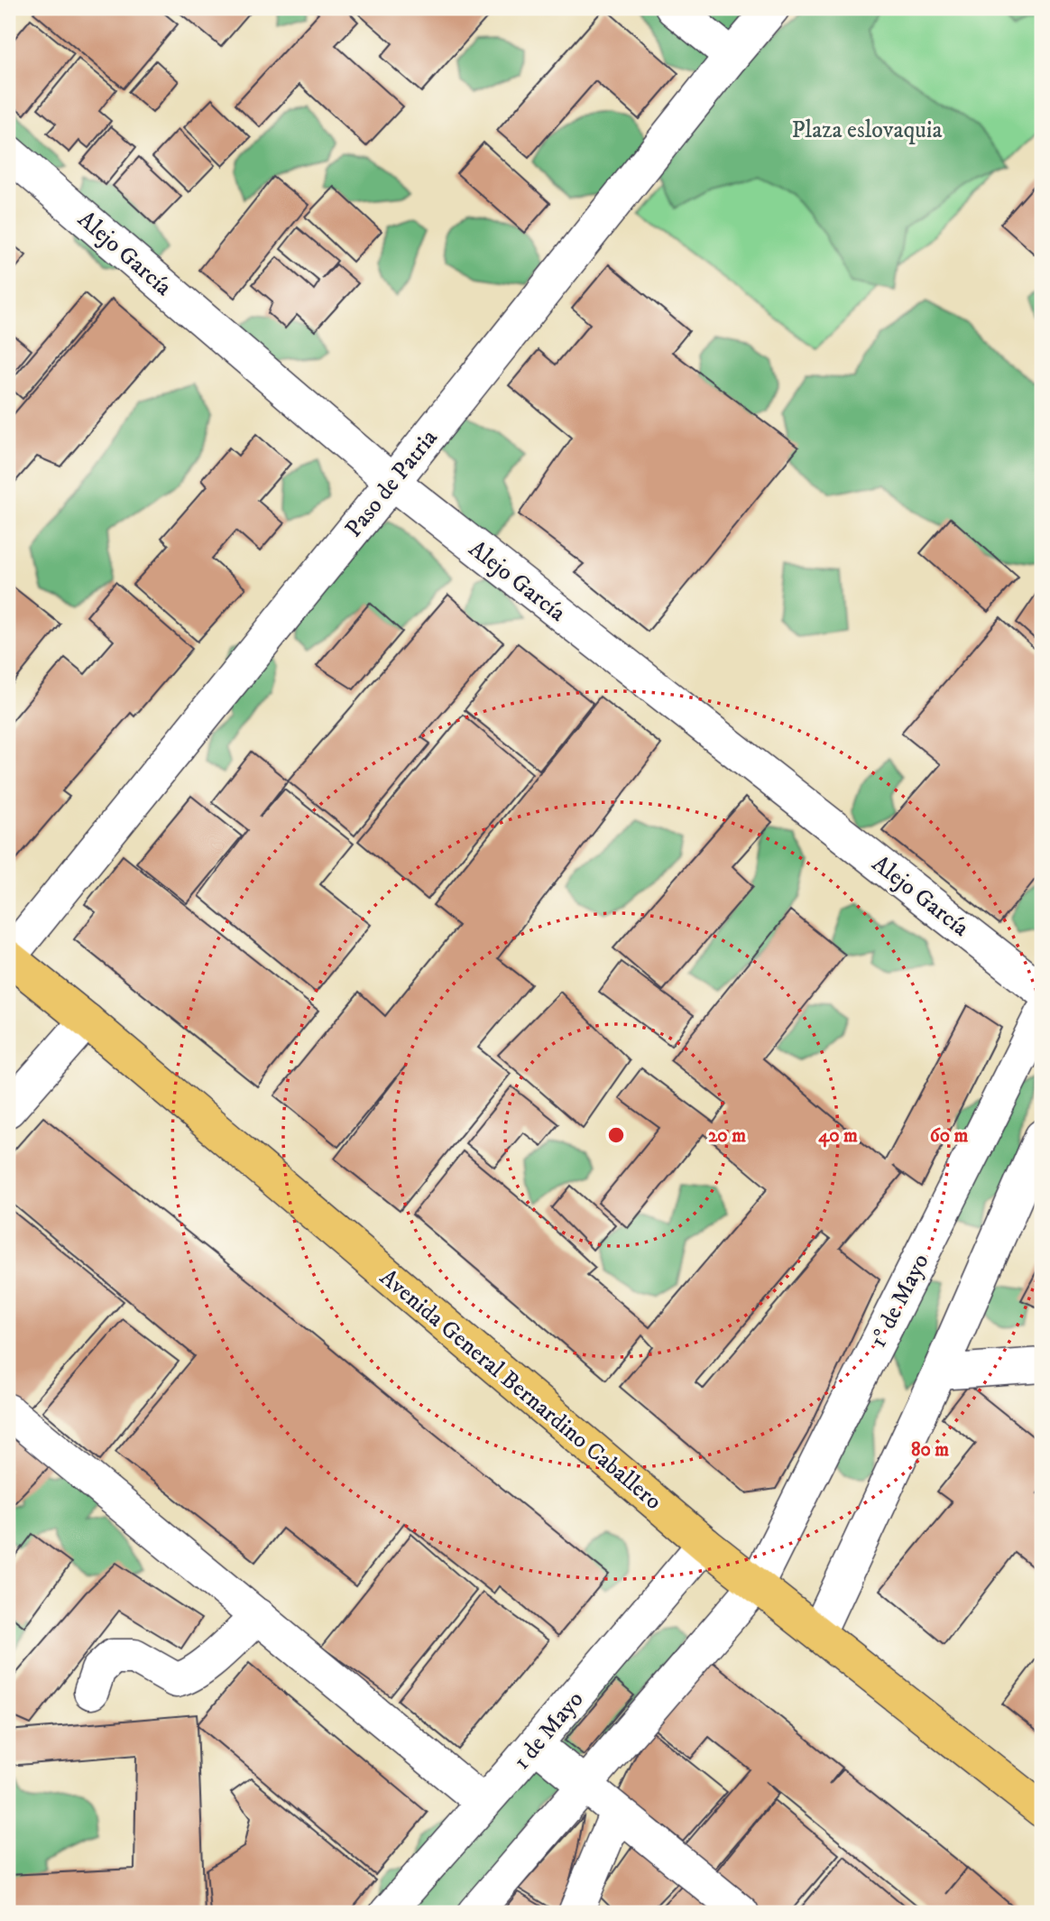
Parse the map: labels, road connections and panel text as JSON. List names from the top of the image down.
{
  "streets": {
    "main road": ["Avenida General Bernardino Caballero"],
    "street": [
      "Alejo García",
      "Paso de Patria",
      "1° de Mayo",
      "1 de Mayo"
    ]
  },
  "crossings": [
    ["Alejo García", "Paso de Patria"],
    ["Paso de Patria", "Avenida General Bernardino Caballero"],
    ["1° de Mayo", "Avenida General Bernardino Caballero"],
    ["Avenida General Bernardino Caballero", "1 de Mayo"]
  ],
  "parks": ["Plaza eslovaquia"],
  "rings": [
    "20 m",
    "40 m",
    "60 m",
    "80 m"
  ]
}
